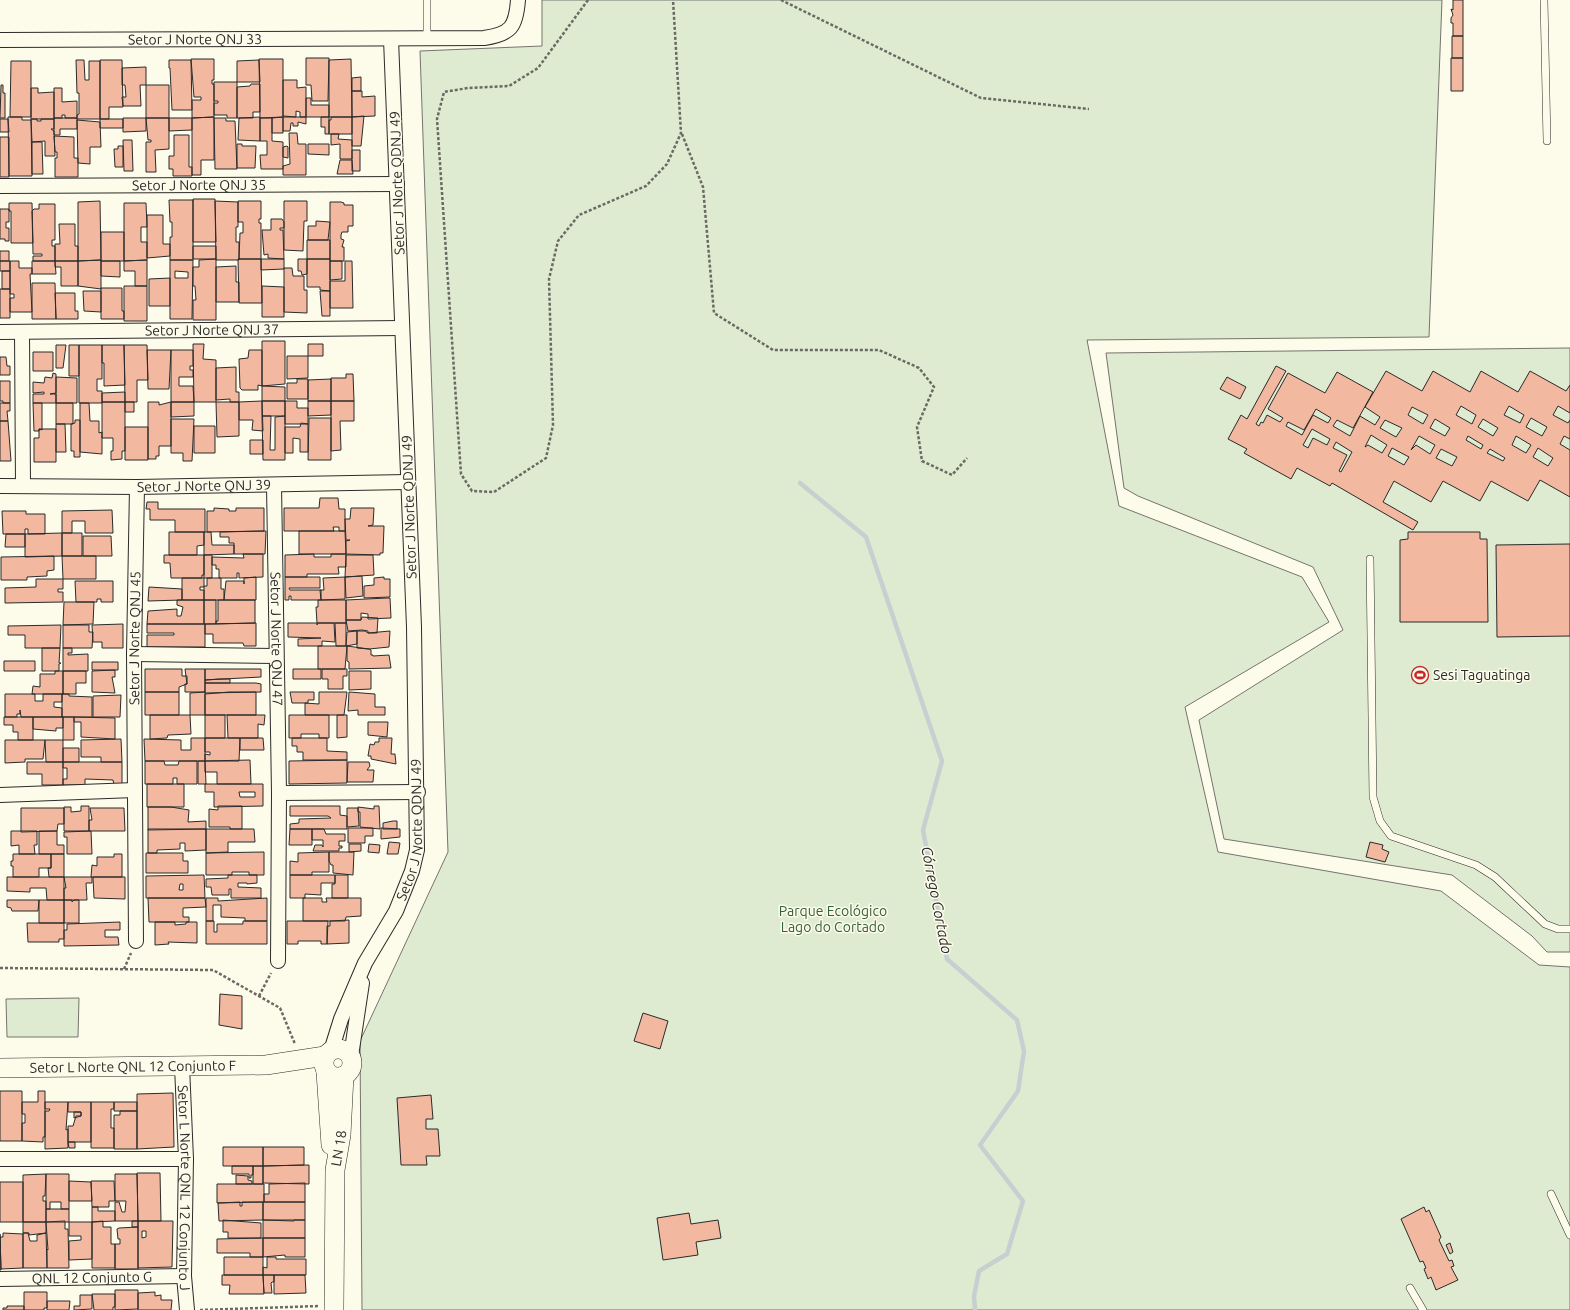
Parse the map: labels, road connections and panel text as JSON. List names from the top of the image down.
{
  "streets": {
    "street": [
      "Setor J Norte QNJ 33",
      "Setor J Norte QDNJ 49",
      "Setor J Norte QNJ 35",
      "Setor J Norte QNJ 37",
      "Setor J Norte QNJ 39",
      "Setor J Norte QNJ 45",
      "Setor J Norte QNJ 47",
      "Setor L Norte QNL 12 Conjunto F",
      "LN 18",
      "Setor L Norte QNL 12 Conjunto J",
      "QNL 12 Conjunto G"
    ]
  },
  "crossings": [
    ["Setor J Norte QNJ 33", "Setor J Norte QDNJ 49"],
    ["Setor J Norte QDNJ 49", "Setor J Norte QNJ 35"],
    ["Setor J Norte QDNJ 49", "Setor J Norte QNJ 37"],
    ["Setor J Norte QDNJ 49", "Setor J Norte QNJ 39"],
    ["Setor J Norte QNJ 39", "Setor J Norte QNJ 45"],
    ["Setor J Norte QNJ 39", "Setor J Norte QNJ 47"],
    ["Setor L Norte QNL 12 Conjunto F", "Setor L Norte QNL 12 Conjunto J"],
    ["Setor L Norte QNL 12 Conjunto J", "QNL 12 Conjunto G"]
  ],
  "water": ["Córrego Cortado"],
  "parks": ["Parque Ecológico Lago do Cortado"],
  "places": {
    "sports": ["Sesi Taguatinga"]
  }
}
